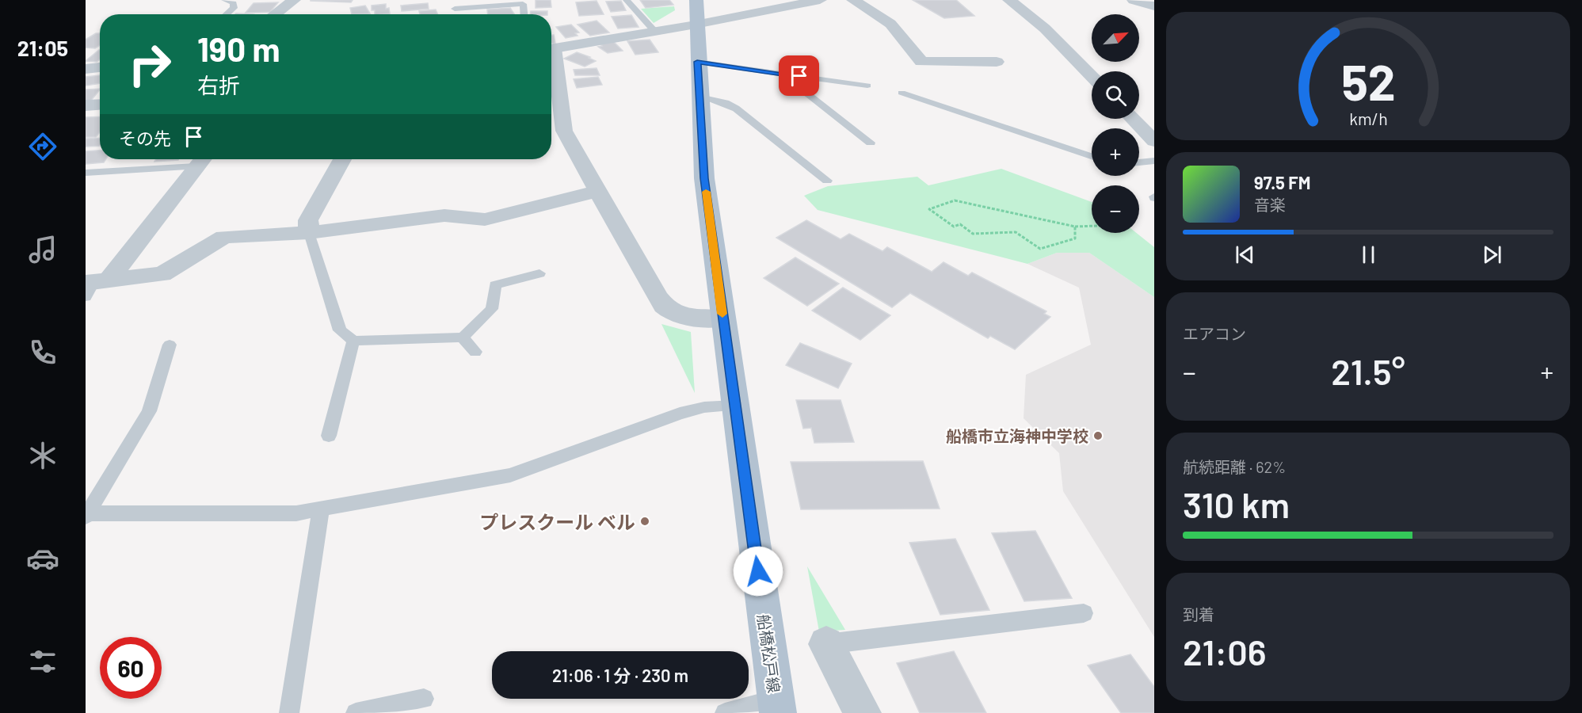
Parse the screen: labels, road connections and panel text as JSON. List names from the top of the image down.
{
  "streets": {
    "main road": ["船橋松戸線"]
  },
  "places": ["船橋市立海神中学校", "プレスクール ベル"],
  "north": "top right",
  "page": {
    "tabs": "21:05",
    "map_buttons": ["+", "−"],
    "turn": ["190 m", "右折"],
    "then": "その先",
    "song": ["97.5 FM", "音楽"],
    "tile": [
      "エアコン",
      ["航続距離 · 62%", "310 km"],
      ["到着", "21:06"]
    ],
    "heat": ["−", "21.5°", "+"],
    "limit": "60",
    "trip": "21:06 · 1 分 · 230 m",
    "gauge": ["52", "km/h"]
  }
}
